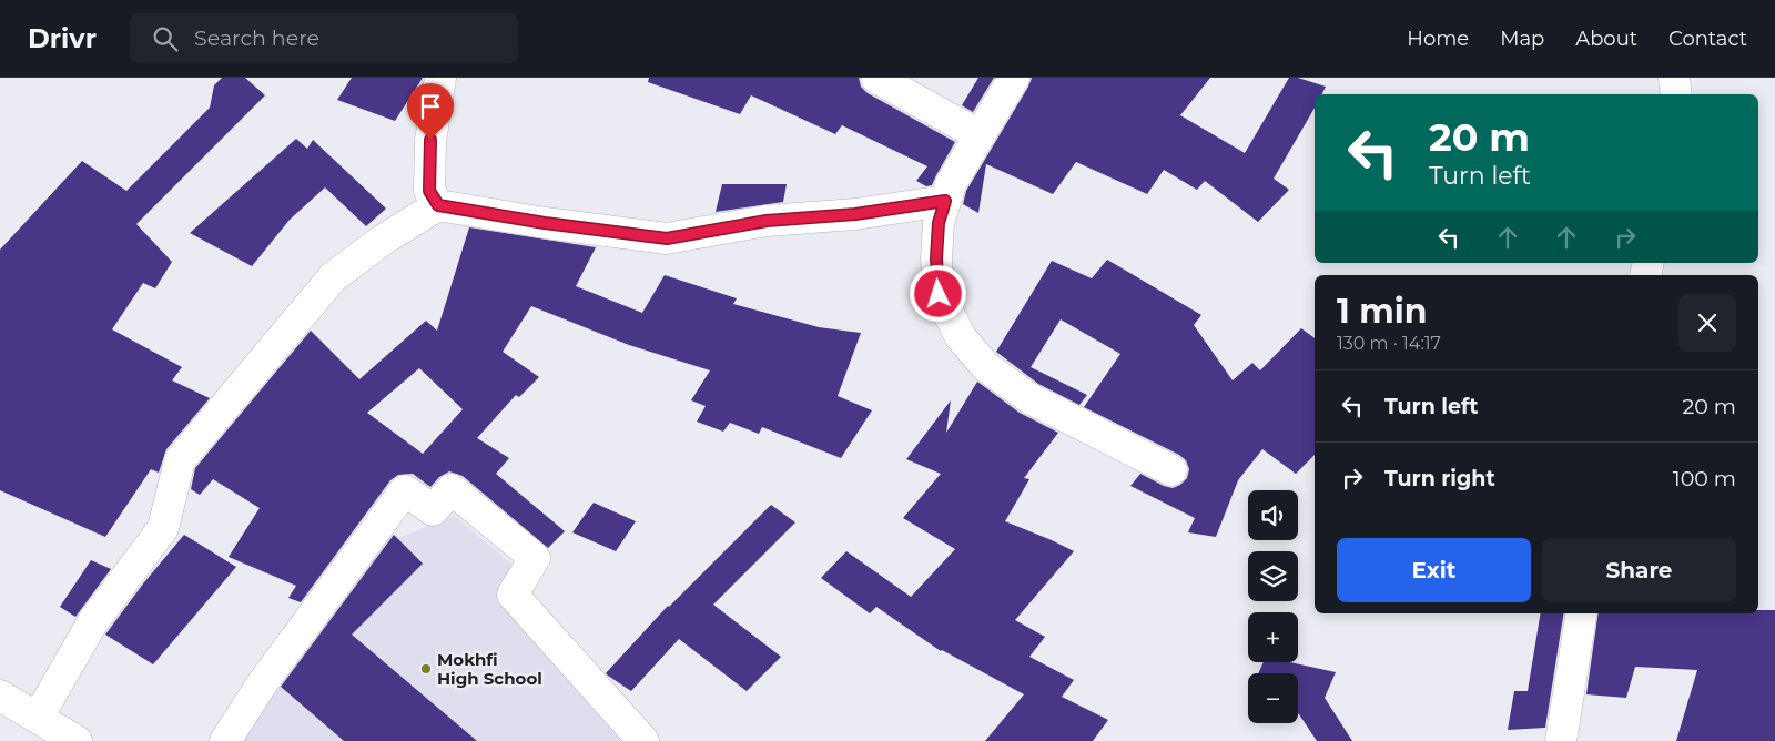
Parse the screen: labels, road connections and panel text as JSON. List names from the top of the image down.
{
  "places": ["Mokhfi High School"],
  "page": {
    "header": "Drivr",
    "search": "Search here",
    "nav": [
      "Home",
      "Map",
      "About",
      "Contact"
    ],
    "turn": ["20 m", "Turn left"],
    "heading": ["1 min", "130 m · 14:17"],
    "list": [
      {
        "name": "Turn left",
        "value": "20 m"
      },
      {
        "name": "Turn right",
        "value": "100 m"
      }
    ],
    "map_buttons": ["+", "−"],
    "buttons": ["Exit", "Share"]
  }
}
